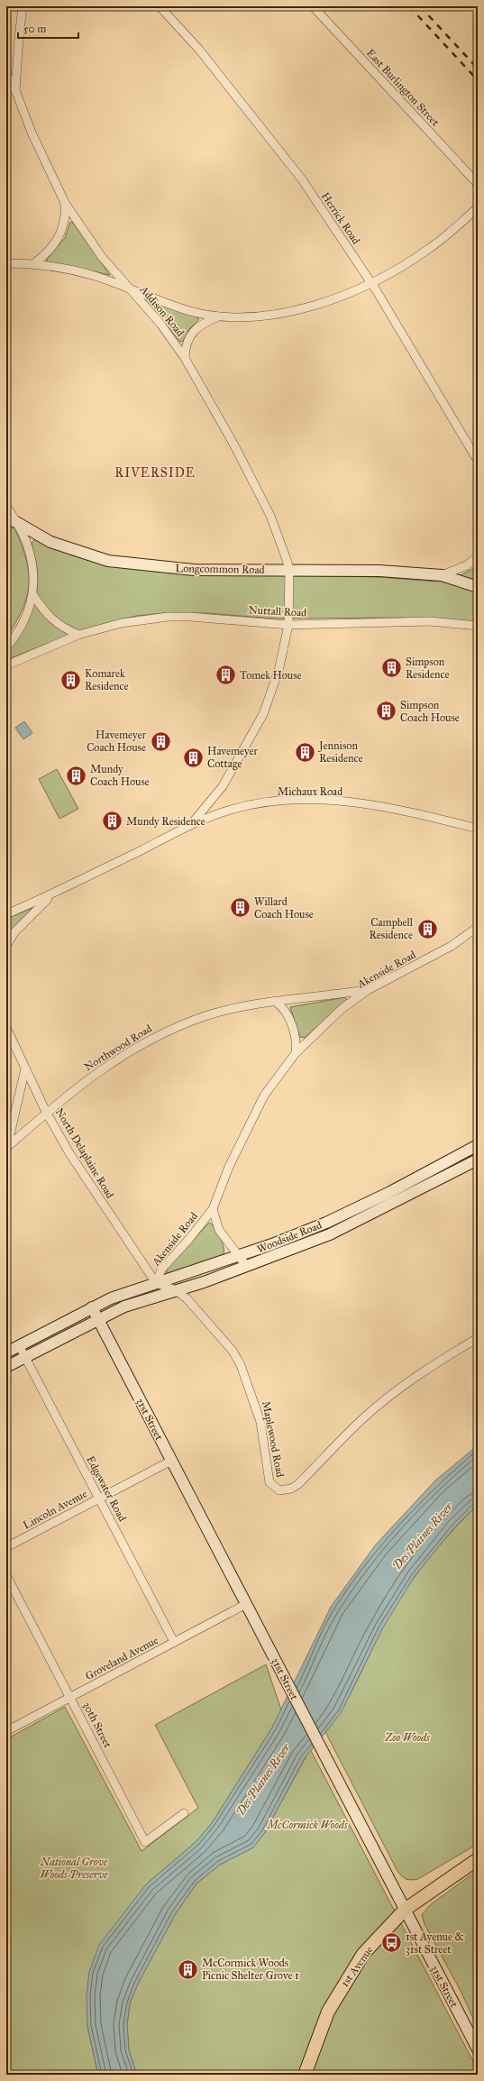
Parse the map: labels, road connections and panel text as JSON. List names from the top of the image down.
{
  "streets": {
    "main road": ["1st Avenue"],
    "street": [
      "East Burlington Street",
      "Herrick Road",
      "Addison Road",
      "Longcommon Road",
      "Nuttall Road",
      "Michaux Road",
      "Akenside Road",
      "Northwood Road",
      "North Delaplaine Road",
      "Woodside Road",
      "31st Street",
      "Maplewood Road",
      "Edgewater Road",
      "Lincoln Avenue",
      "Groveland Avenue",
      "30th Street"
    ]
  },
  "crossings": [
    ["Addison Road", "Longcommon Road"],
    ["Addison Road", "Nuttall Road"],
    ["Addison Road", "Michaux Road"],
    ["Akenside Road", "Northwood Road"],
    ["Akenside Road", "North Delaplaine Road"],
    ["Akenside Road", "Woodside Road"],
    ["Akenside Road", "Maplewood Road"],
    ["Northwood Road", "North Delaplaine Road"],
    ["North Delaplaine Road", "Woodside Road"],
    ["North Delaplaine Road", "Maplewood Road"],
    ["Woodside Road", "31st Street"],
    ["Woodside Road", "Maplewood Road"],
    ["Woodside Road", "Edgewater Road"],
    ["31st Street", "Lincoln Avenue"],
    ["31st Street", "Groveland Avenue"],
    ["31st Street", "1st Avenue"],
    ["Edgewater Road", "Lincoln Avenue"],
    ["Edgewater Road", "Groveland Avenue"],
    ["Groveland Avenue", "30th Street"]
  ],
  "districts": ["RIVERSIDE"],
  "water": ["Des Plaines River"],
  "parks": ["Zoo Woods", "McCormick Woods", "National Grove Woods Preserve"],
  "places": {
    "building": [
      "Simpson Residence",
      "Tomek House",
      "Komarek Residence",
      "Simpson Coach House",
      "Havemeyer Coach House",
      "Jennison Residence",
      "Havemeyer Cottage",
      "Mundy Coach House",
      "Mundy Residence",
      "Willard Coach House",
      "Campbell Residence",
      "McCormick Woods Picnic Shelter Grove 1"
    ],
    "bus stop": ["1st Avenue & 31st Street"]
  },
  "scale_bar": "50 m"
}
